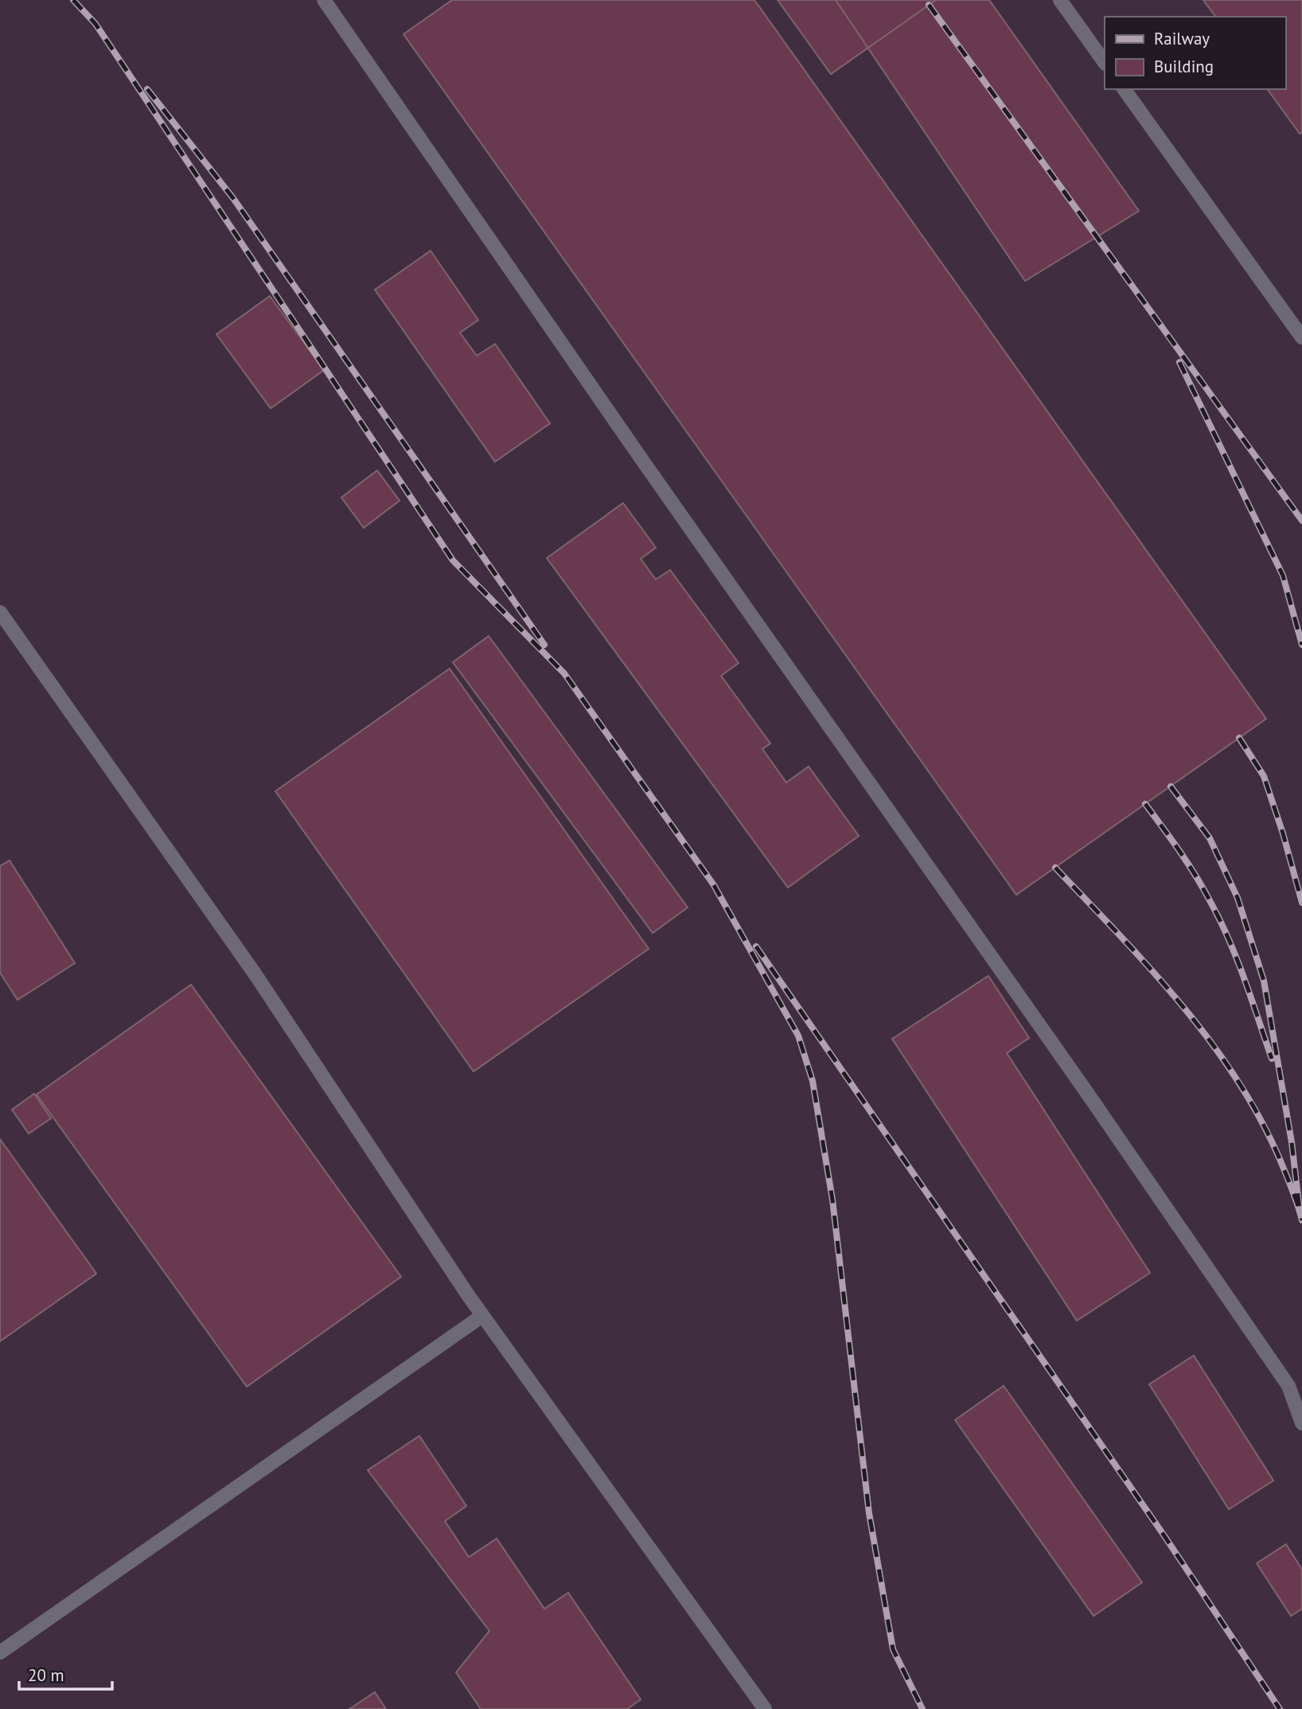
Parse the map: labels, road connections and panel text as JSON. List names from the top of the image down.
{
  "legend": ["Railway", "Building"],
  "scale_bar": "20 m"
}
